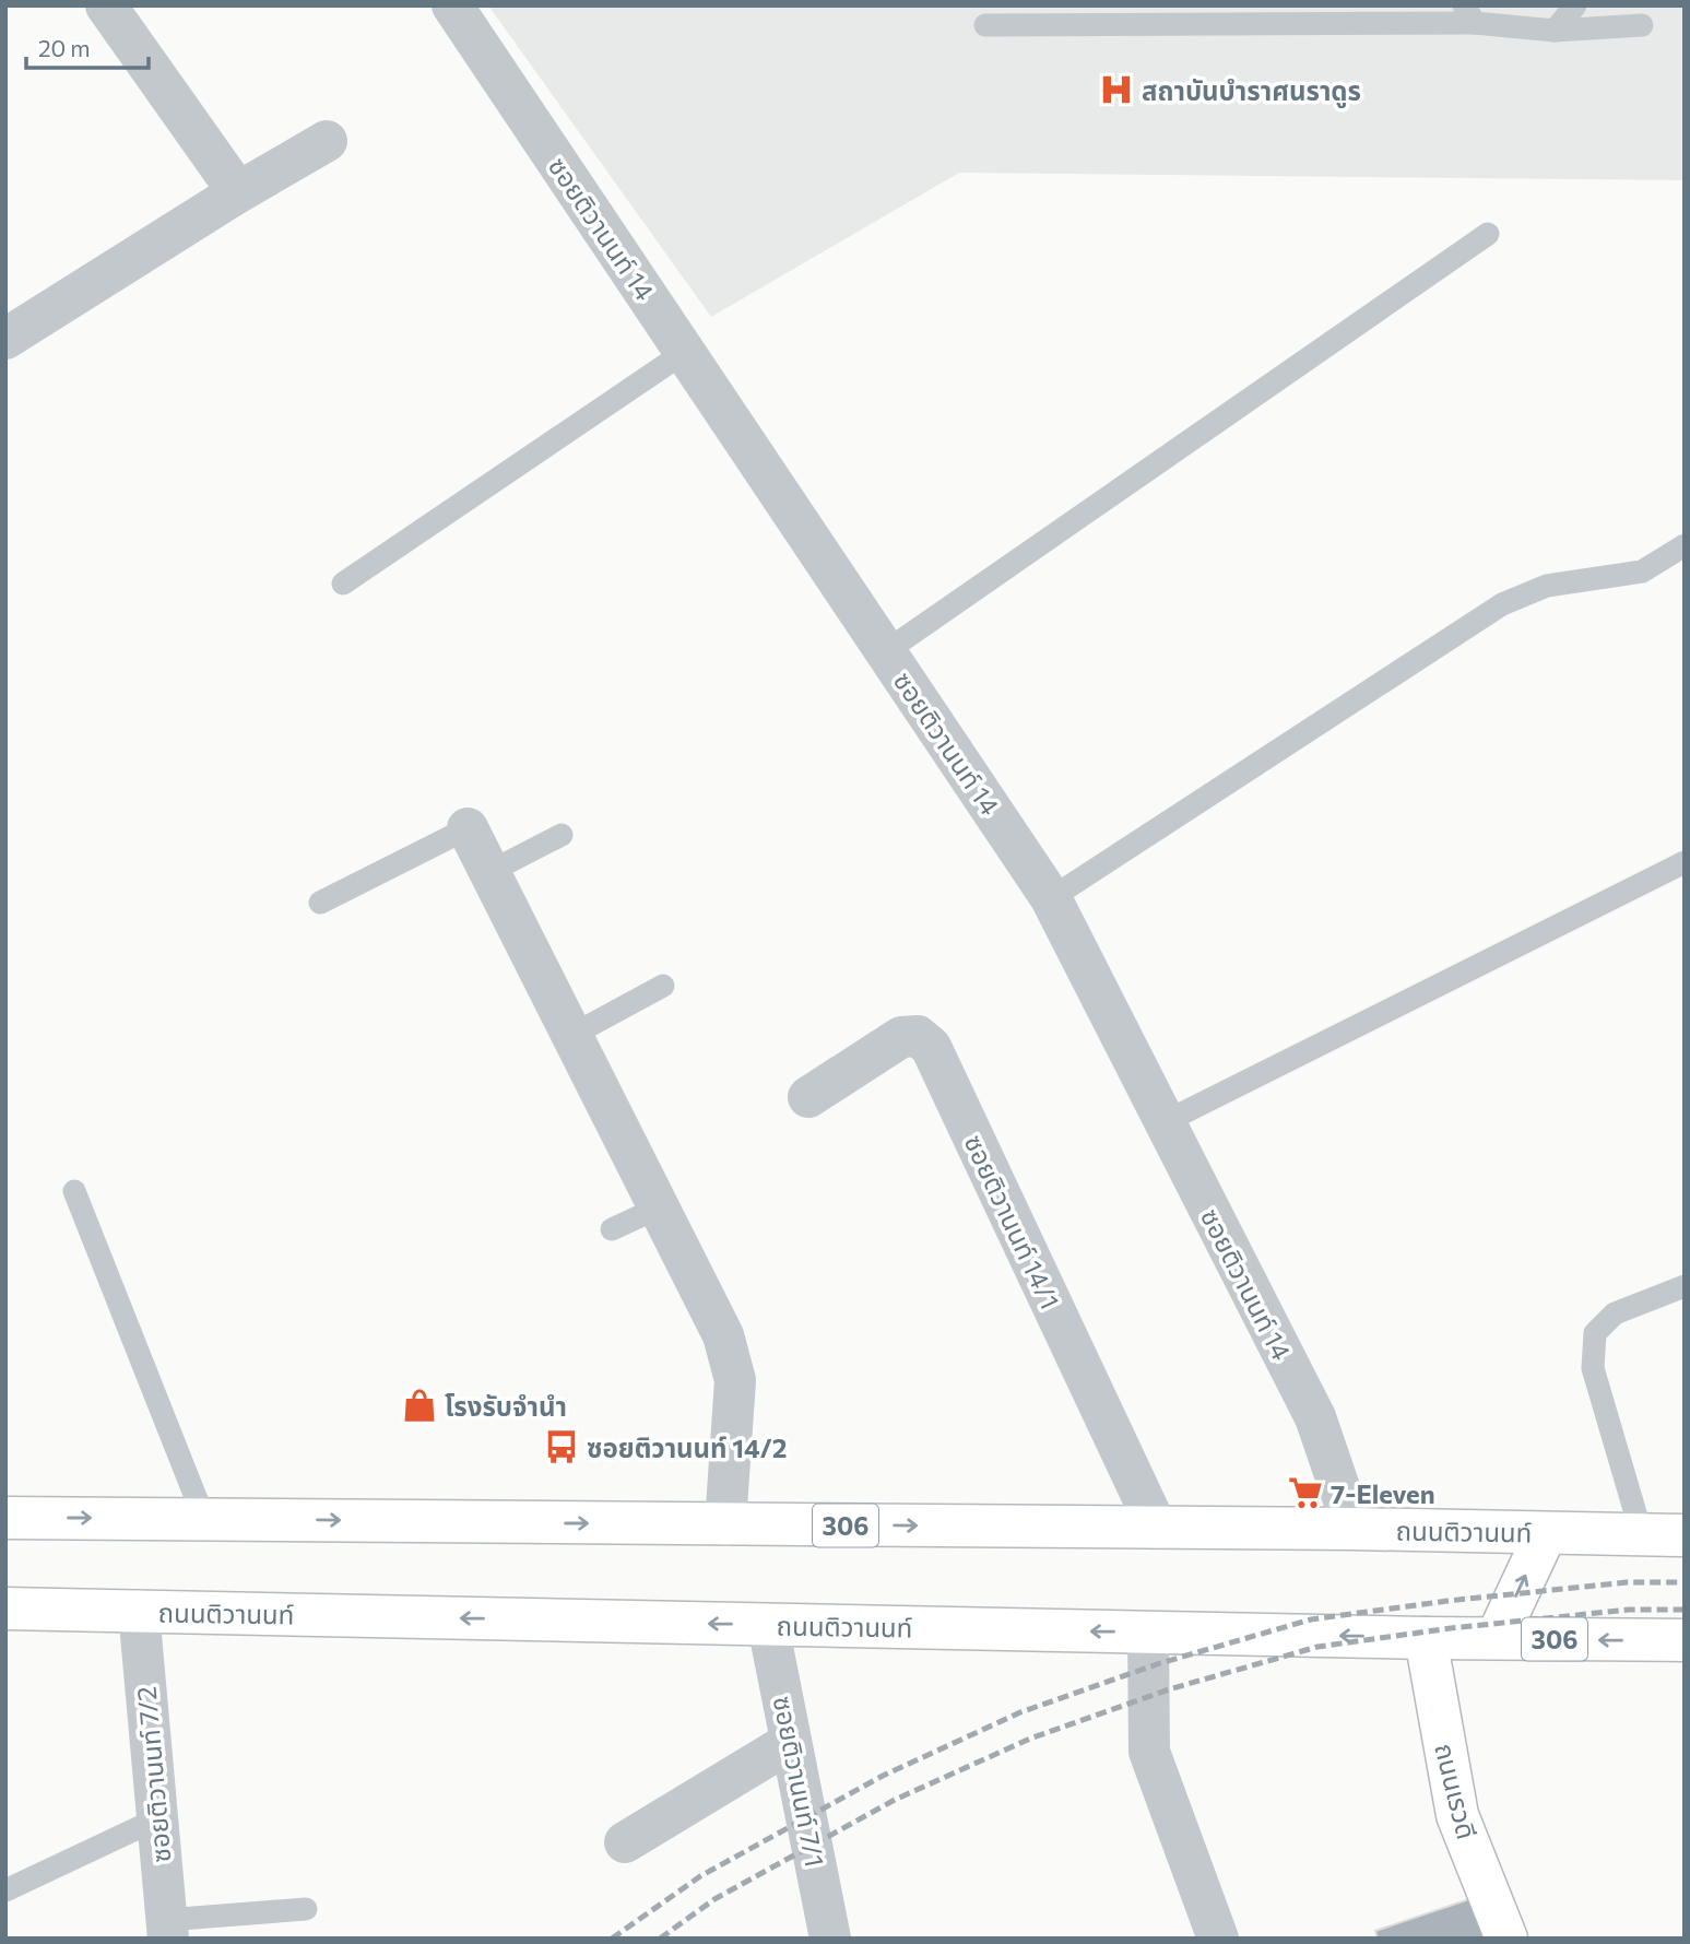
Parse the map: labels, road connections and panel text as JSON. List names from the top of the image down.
{
  "streets": {
    "main road": ["306", "ถนนติวานนท์", "ถนนเรวดี"],
    "street": [
      "ซอยติวานนท์ 14",
      "ซอยติวานนท์ 14/1",
      "ซอยติวานนท์ 7/2",
      "ซอยติวานนท์ 7/1"
    ]
  },
  "crossings": [
    ["ซอยติวานนท์ 14", "ถนนติวานนท์"],
    ["ซอยติวานนท์ 14/1", "ถนนติวานนท์"],
    ["ถนนติวานนท์", "ซอยติวานนท์ 7/2"],
    ["ถนนติวานนท์", "ซอยติวานนท์ 7/1"],
    ["ถนนติวานนท์", "ถนนเรวดี"]
  ],
  "places": {
    "hospital": ["สถาบันบำราศนราดูร"],
    "shop": ["โรงรับจำนำ"],
    "bus stop": ["ซอยติวานนท์ 14/2"],
    "supermarket": ["7-Eleven"]
  },
  "scale_bar": "20 m"
}
